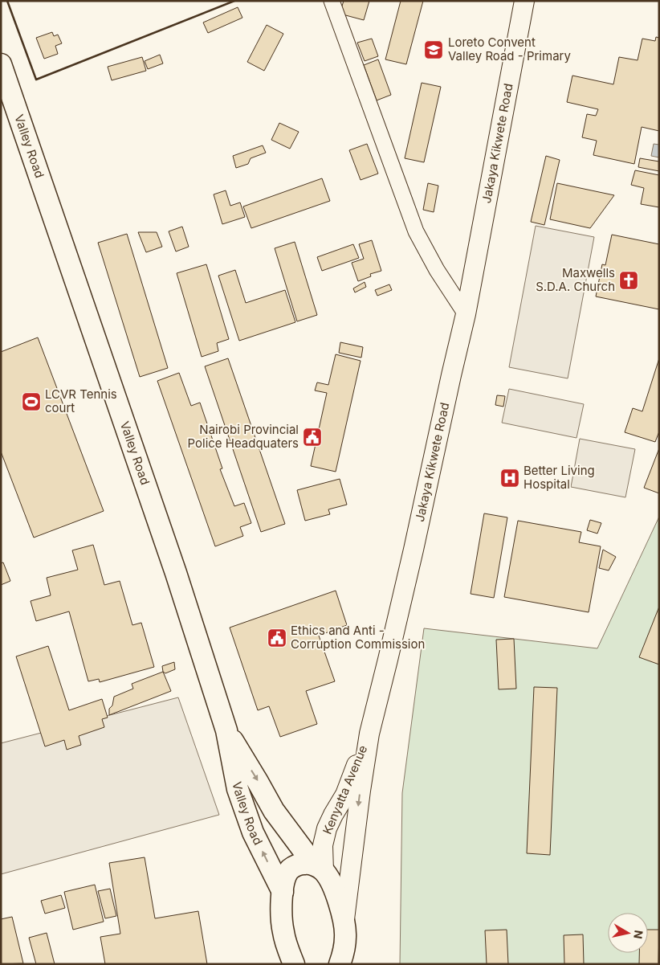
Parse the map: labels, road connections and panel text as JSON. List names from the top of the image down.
{
  "streets": {
    "main road": ["Valley Road"],
    "street": ["Jakaya Kikwete Road", "Kenyatta Avenue"]
  },
  "crossings": [
    ["Jakaya Kikwete Road", "Valley Road"],
    ["Jakaya Kikwete Road", "Kenyatta Avenue"],
    ["Valley Road", "Kenyatta Avenue"]
  ],
  "places": {
    "school or university": ["Loreto Convent Valley Road - Primary"],
    "church": ["Maxwells S.D.A. Church"],
    "sports": ["LCVR Tennis court"],
    "public building": ["Nairobi Provincial Police Headquaters", "Ethics and Anti - Corruption Commission"],
    "hospital": ["Better Living Hospital"]
  },
  "north": "right"
}
